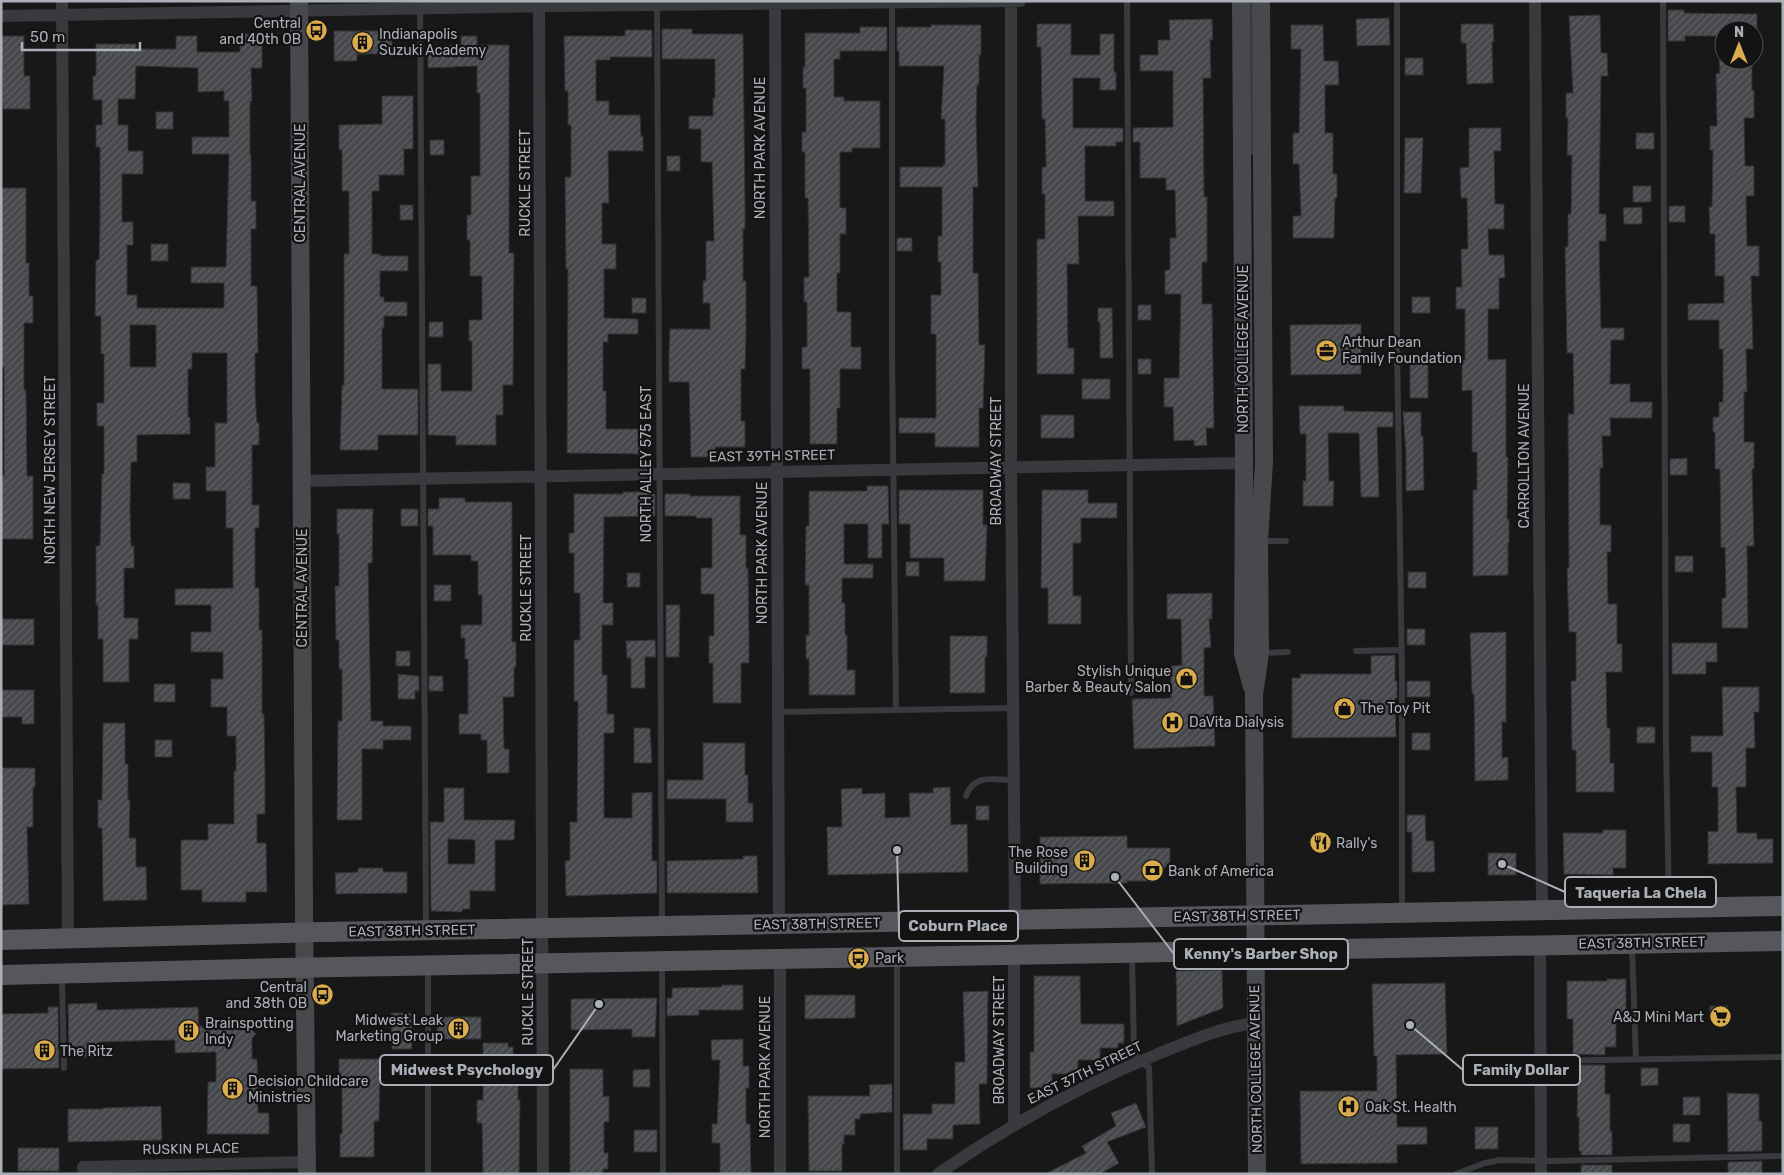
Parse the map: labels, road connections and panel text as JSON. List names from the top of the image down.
{
  "streets": {
    "main road": ["CENTRAL AVENUE", "NORTH COLLEGE AVENUE", "EAST 38TH STREET"],
    "street": [
      "NORTH PARK AVENUE",
      "RUCKLE STREET",
      "EAST 39TH STREET",
      "CARROLLTON AVENUE",
      "BROADWAY STREET",
      "NORTH NEW JERSEY STREET",
      "EAST 37TH STREET",
      "RUSKIN PLACE"
    ],
    "lane": ["NORTH ALLEY 575 EAST"]
  },
  "crossings": [
    ["NORTH PARK AVENUE", "EAST 39TH STREET"],
    ["NORTH PARK AVENUE", "EAST 38TH STREET"],
    ["CENTRAL AVENUE", "EAST 39TH STREET"],
    ["CENTRAL AVENUE", "EAST 38TH STREET"],
    ["CENTRAL AVENUE", "RUSKIN PLACE"],
    ["RUCKLE STREET", "EAST 39TH STREET"],
    ["RUCKLE STREET", "EAST 38TH STREET"],
    ["NORTH COLLEGE AVENUE", "EAST 39TH STREET"],
    ["NORTH COLLEGE AVENUE", "EAST 38TH STREET"],
    ["NORTH COLLEGE AVENUE", "EAST 37TH STREET"],
    ["EAST 39TH STREET", "BROADWAY STREET"],
    ["EAST 39TH STREET", "NORTH ALLEY 575 EAST"],
    ["CARROLLTON AVENUE", "EAST 38TH STREET"],
    ["BROADWAY STREET", "EAST 38TH STREET"],
    ["BROADWAY STREET", "EAST 37TH STREET"],
    ["NORTH ALLEY 575 EAST", "EAST 38TH STREET"],
    ["NORTH NEW JERSEY STREET", "EAST 38TH STREET"]
  ],
  "places": {
    "bus stop": ["Central and 40th OB", "Park", "Central and 38th OB"],
    "building": [
      "Indianapolis Suzuki Academy",
      "The Rose Building",
      "Midwest Leak Marketing Group",
      "Brainspotting Indy",
      "The Ritz",
      "Decision Childcare Ministries"
    ],
    "office": ["Arthur Dean Family Foundation"],
    "shop": ["Stylish Unique Barber & Beauty Salon", "The Toy Pit"],
    "hospital": ["DaVita Dialysis", "Oak St. Health"],
    "restaurant": ["Rally's"],
    "other": [
      "Coburn Place",
      "Taqueria La Chela",
      "Kenny's Barber Shop",
      "Midwest Psychology",
      "Family Dollar"
    ],
    "bank": ["Bank of America"],
    "supermarket": ["A&J Mini Mart"]
  },
  "scale_bar": "50 m",
  "north": "top"
}
